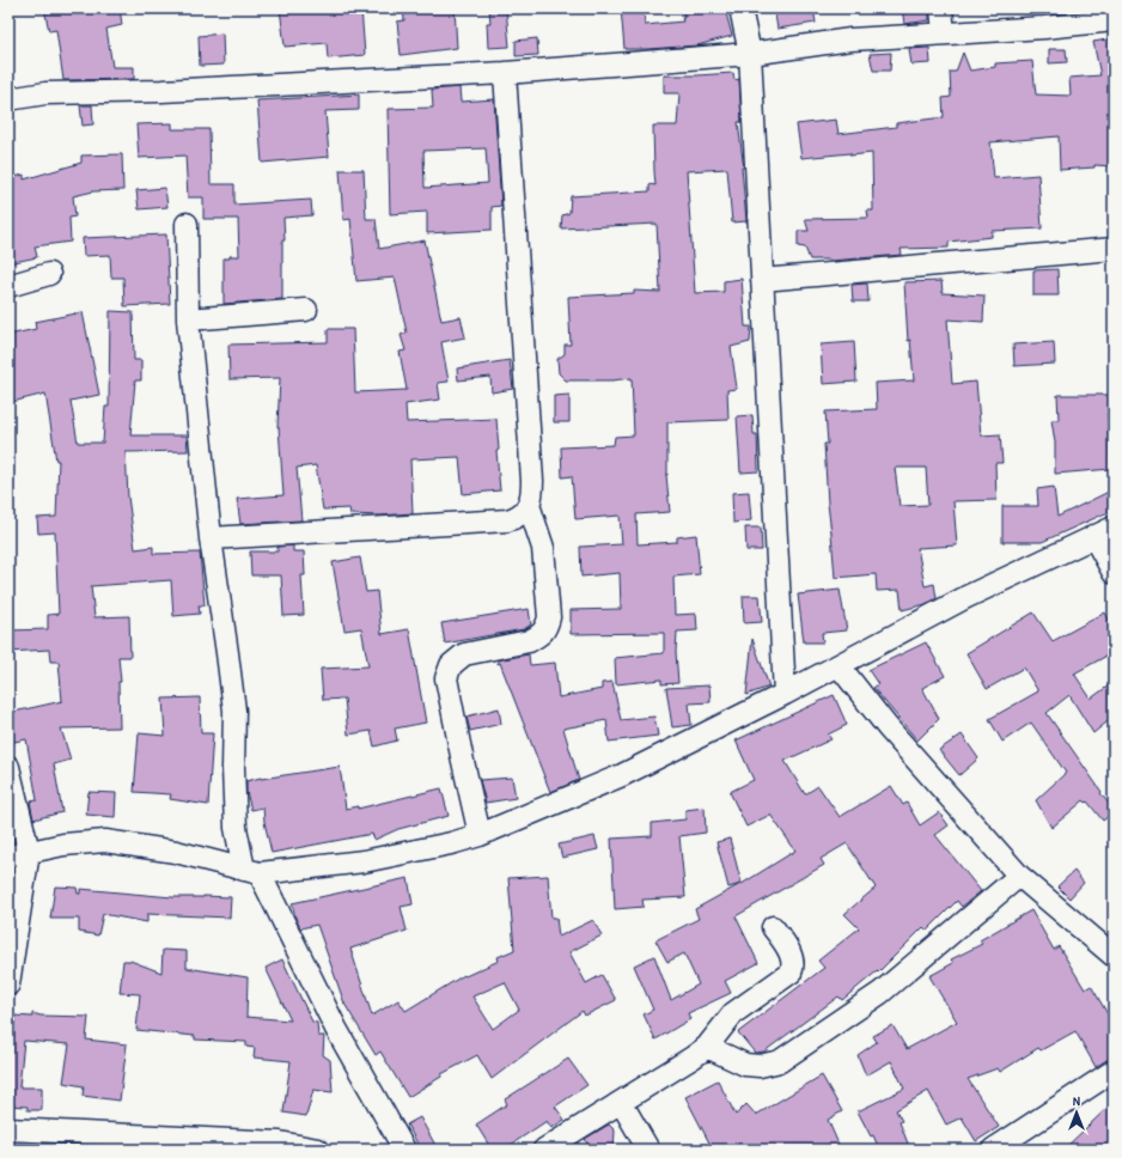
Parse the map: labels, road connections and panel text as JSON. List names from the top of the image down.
{
  "north": "top"
}
